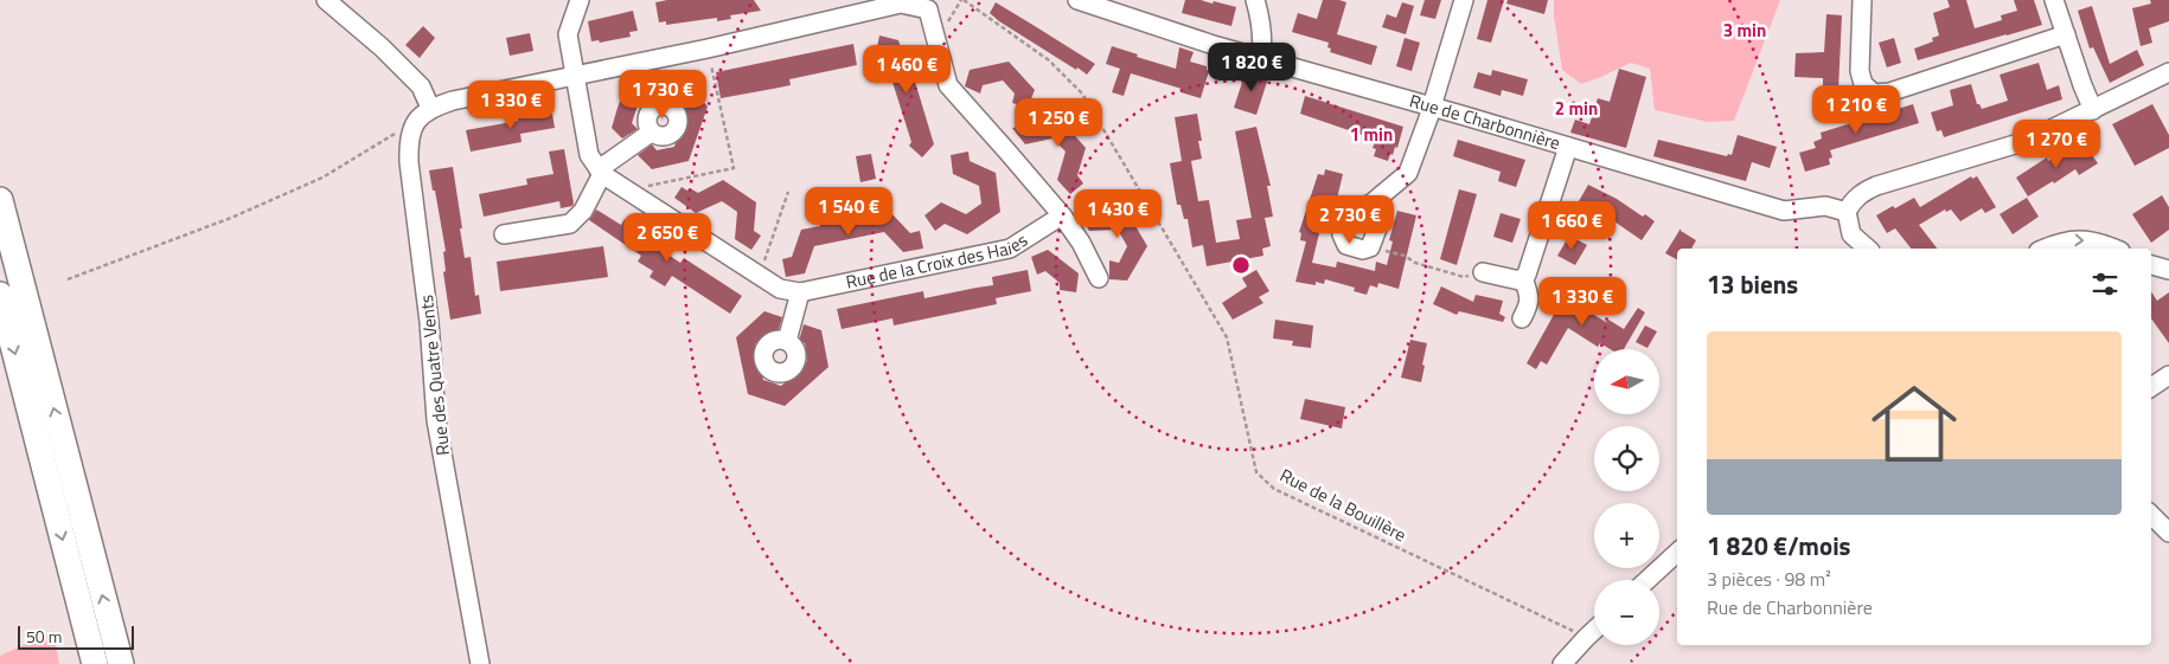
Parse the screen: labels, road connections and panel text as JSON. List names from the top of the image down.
{
  "streets": {
    "street": ["Rue de Charbonnière", "Rue de la Croix des Haies", "Rue des Quatre Vents"],
    "path": ["Rue de la Bouillère"]
  },
  "scale_bar": "50 m",
  "north": "left",
  "page": {
    "price": [
      "1 820 €",
      "1 460 €",
      "1 730 €",
      "1 330 €",
      "1 210 €",
      "1 250 €",
      "1 270 €",
      "1 540 €",
      "1 430 €",
      "2 730 €",
      "1 660 €",
      "2 650 €",
      "1 330 €"
    ],
    "heading": "13 biens",
    "list": [
      {
        "name": "1 820 €/mois",
        "note": "3 pièces · 98 m² · Rue de Charbonnière"
      }
    ],
    "map_buttons": ["+", "−"],
    "scale": "50 m"
  },
  "rings": ["3 min", "2 min", "1 min"]
}
